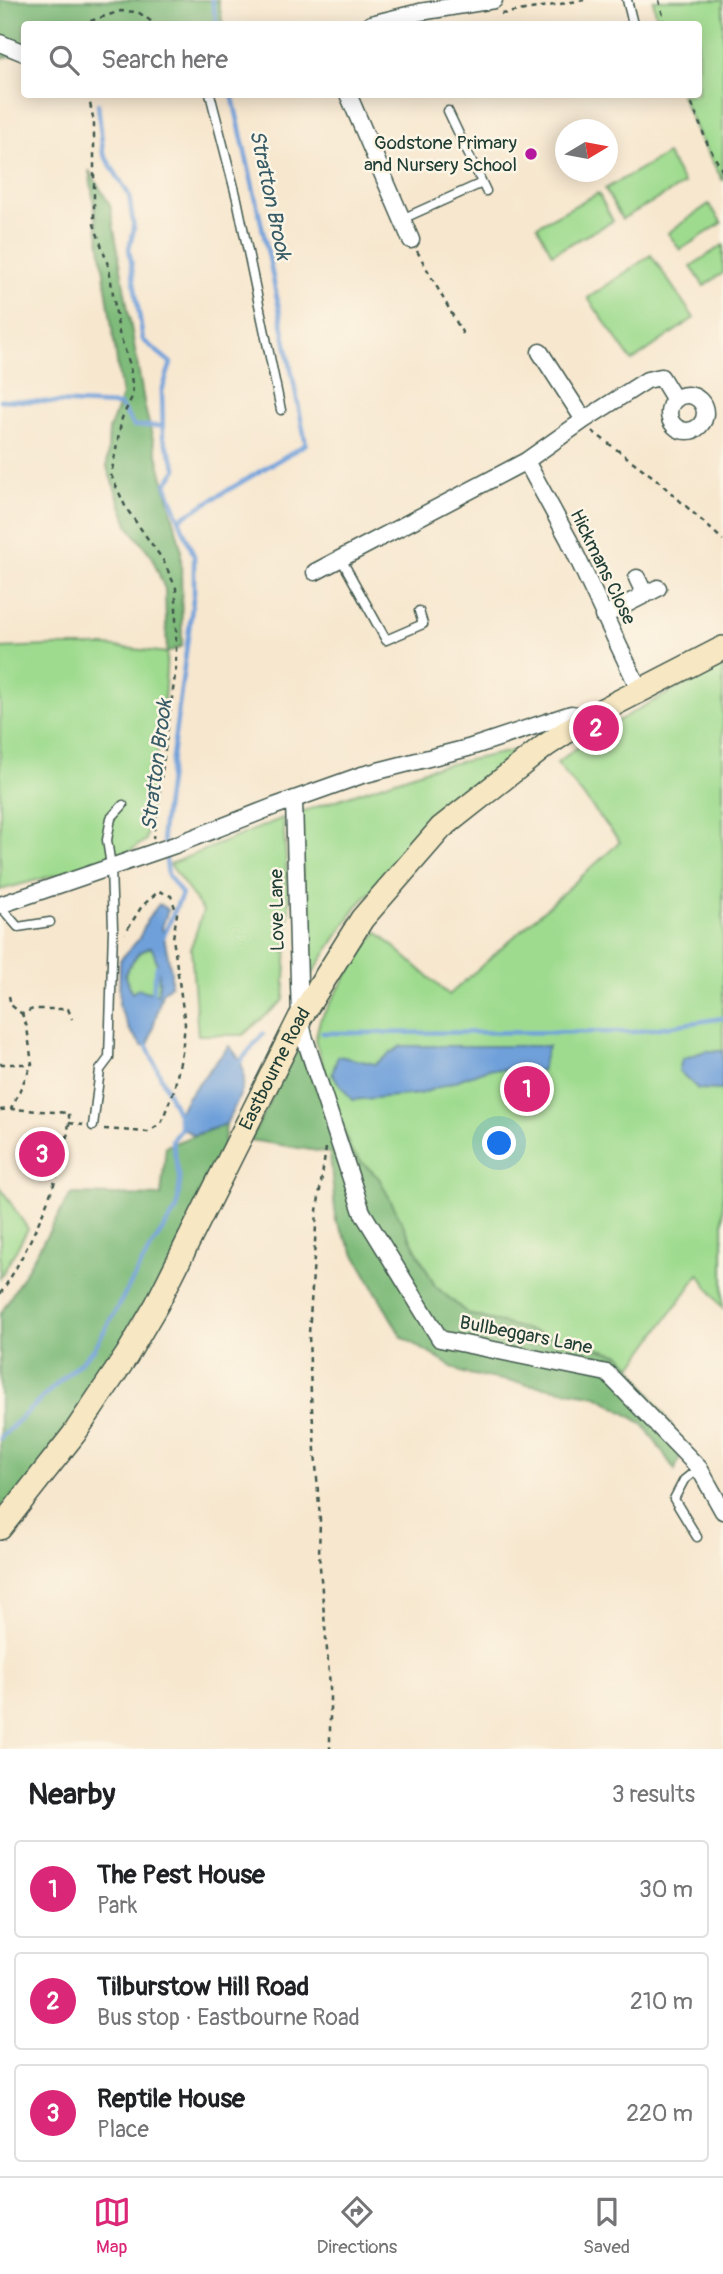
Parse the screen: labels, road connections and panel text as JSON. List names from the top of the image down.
{
  "streets": {
    "main road": ["Eastbourne Road"],
    "street": ["Hickmans Close", "Love Lane", "Bullbeggars Lane"]
  },
  "crossings": [
    ["Hickmans Close", "Eastbourne Road"],
    ["Love Lane", "Eastbourne Road"],
    ["Love Lane", "Bullbeggars Lane"],
    ["Eastbourne Road", "Bullbeggars Lane"]
  ],
  "water": ["Stratton Brook"],
  "places": ["Godstone Primary and Nursery School"],
  "north": "right",
  "page": {
    "search": "Search here",
    "pins": ["2", "1", "3"],
    "heading": ["Nearby", "3 results"],
    "list": [
      {
        "mark": "1",
        "name": "The Pest House",
        "note": "Park",
        "value": "30 m"
      },
      {
        "mark": "2",
        "name": "Tilburstow Hill Road",
        "note": "Bus stop · Eastbourne Road",
        "value": "210 m"
      },
      {
        "mark": "3",
        "name": "Reptile House",
        "note": "Place",
        "value": "220 m"
      }
    ],
    "nav": ["Map", "Directions", "Saved"]
  }
}
